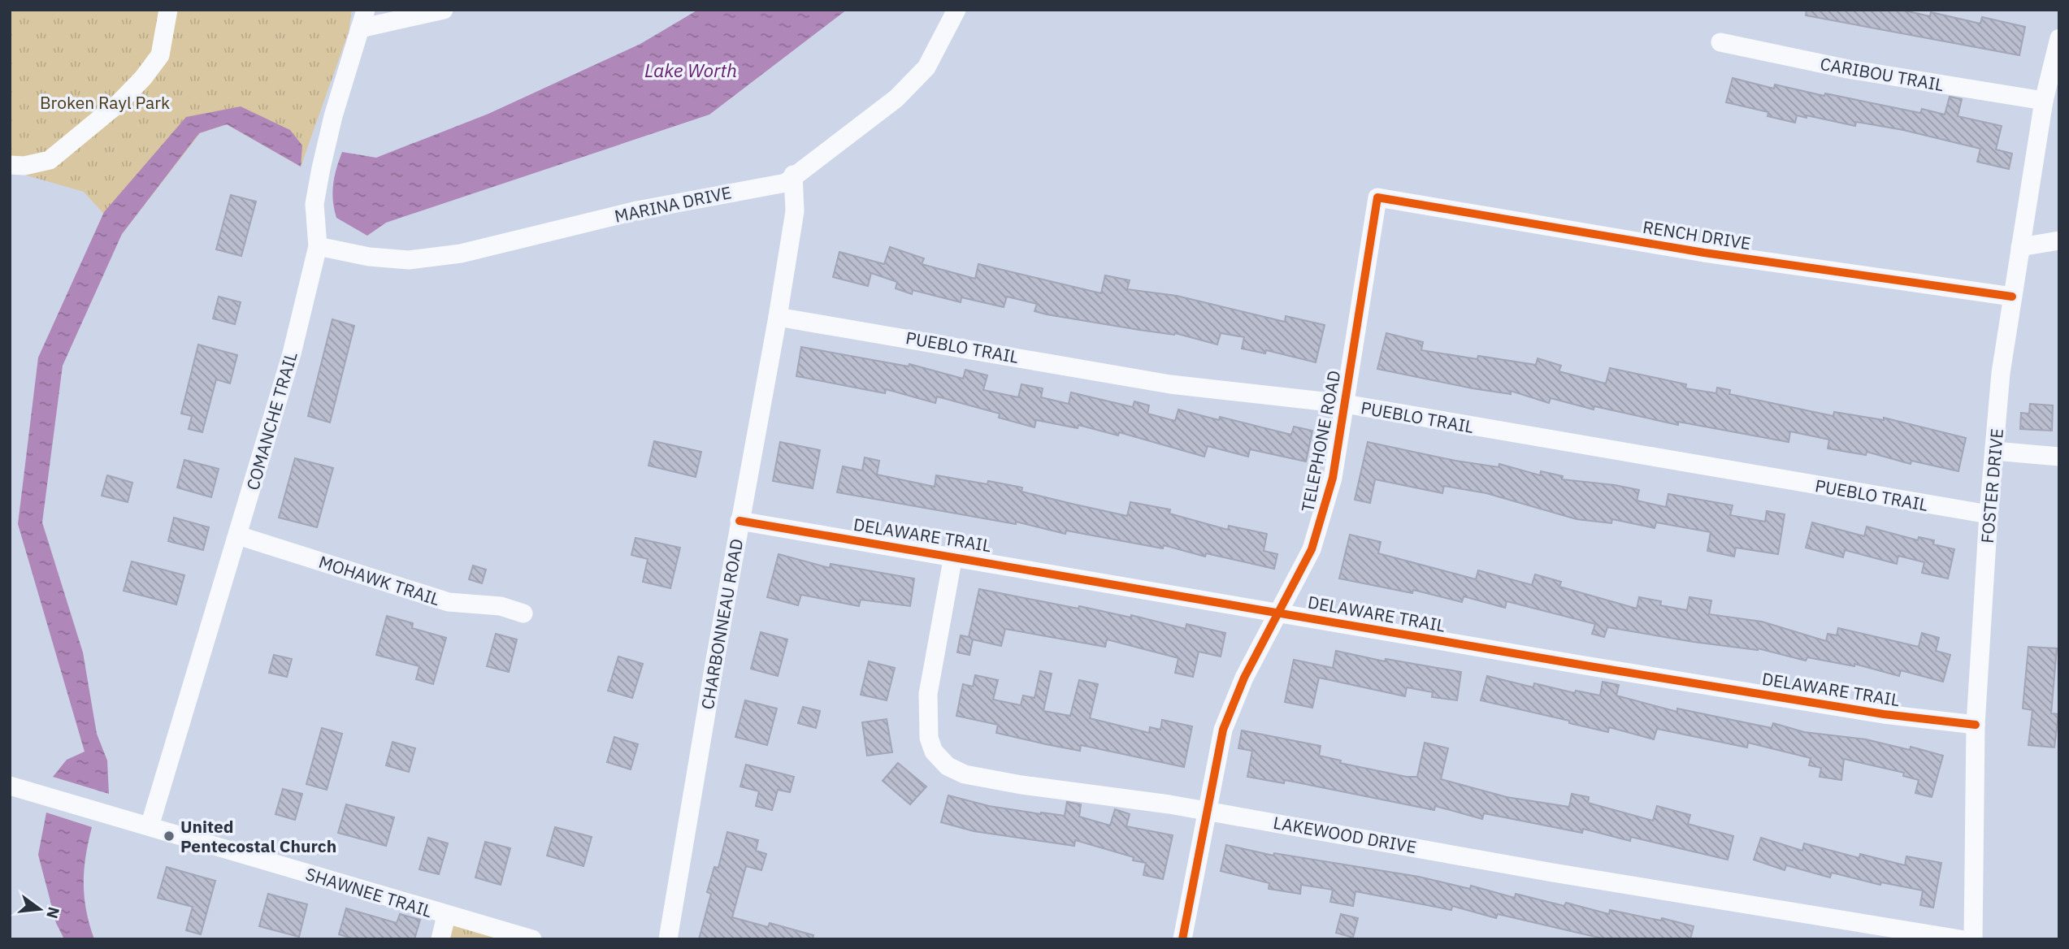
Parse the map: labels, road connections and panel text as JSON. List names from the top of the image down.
{
  "streets": {
    "street": [
      "CARIBOU TRAIL",
      "MARINA DRIVE",
      "RENCH DRIVE",
      "PUEBLO TRAIL",
      "COMANCHE TRAIL",
      "TELEPHONE ROAD",
      "FOSTER DRIVE",
      "DELAWARE TRAIL",
      "MOHAWK TRAIL",
      "CHARBONNEAU ROAD",
      "LAKEWOOD DRIVE",
      "SHAWNEE TRAIL"
    ]
  },
  "crossings": [
    ["CARIBOU TRAIL", "FOSTER DRIVE"],
    ["MARINA DRIVE", "COMANCHE TRAIL"],
    ["MARINA DRIVE", "CHARBONNEAU ROAD"],
    ["RENCH DRIVE", "TELEPHONE ROAD"],
    ["RENCH DRIVE", "FOSTER DRIVE"],
    ["PUEBLO TRAIL", "TELEPHONE ROAD"],
    ["PUEBLO TRAIL", "FOSTER DRIVE"],
    ["PUEBLO TRAIL", "CHARBONNEAU ROAD"],
    ["COMANCHE TRAIL", "MOHAWK TRAIL"],
    ["COMANCHE TRAIL", "SHAWNEE TRAIL"],
    ["TELEPHONE ROAD", "DELAWARE TRAIL"],
    ["TELEPHONE ROAD", "LAKEWOOD DRIVE"],
    ["FOSTER DRIVE", "DELAWARE TRAIL"],
    ["DELAWARE TRAIL", "CHARBONNEAU ROAD"],
    ["DELAWARE TRAIL", "LAKEWOOD DRIVE"]
  ],
  "water": ["Lake Worth"],
  "parks": ["Broken Rayl Park"],
  "places": ["United Pentecostal Church"],
  "north": "right"
}
